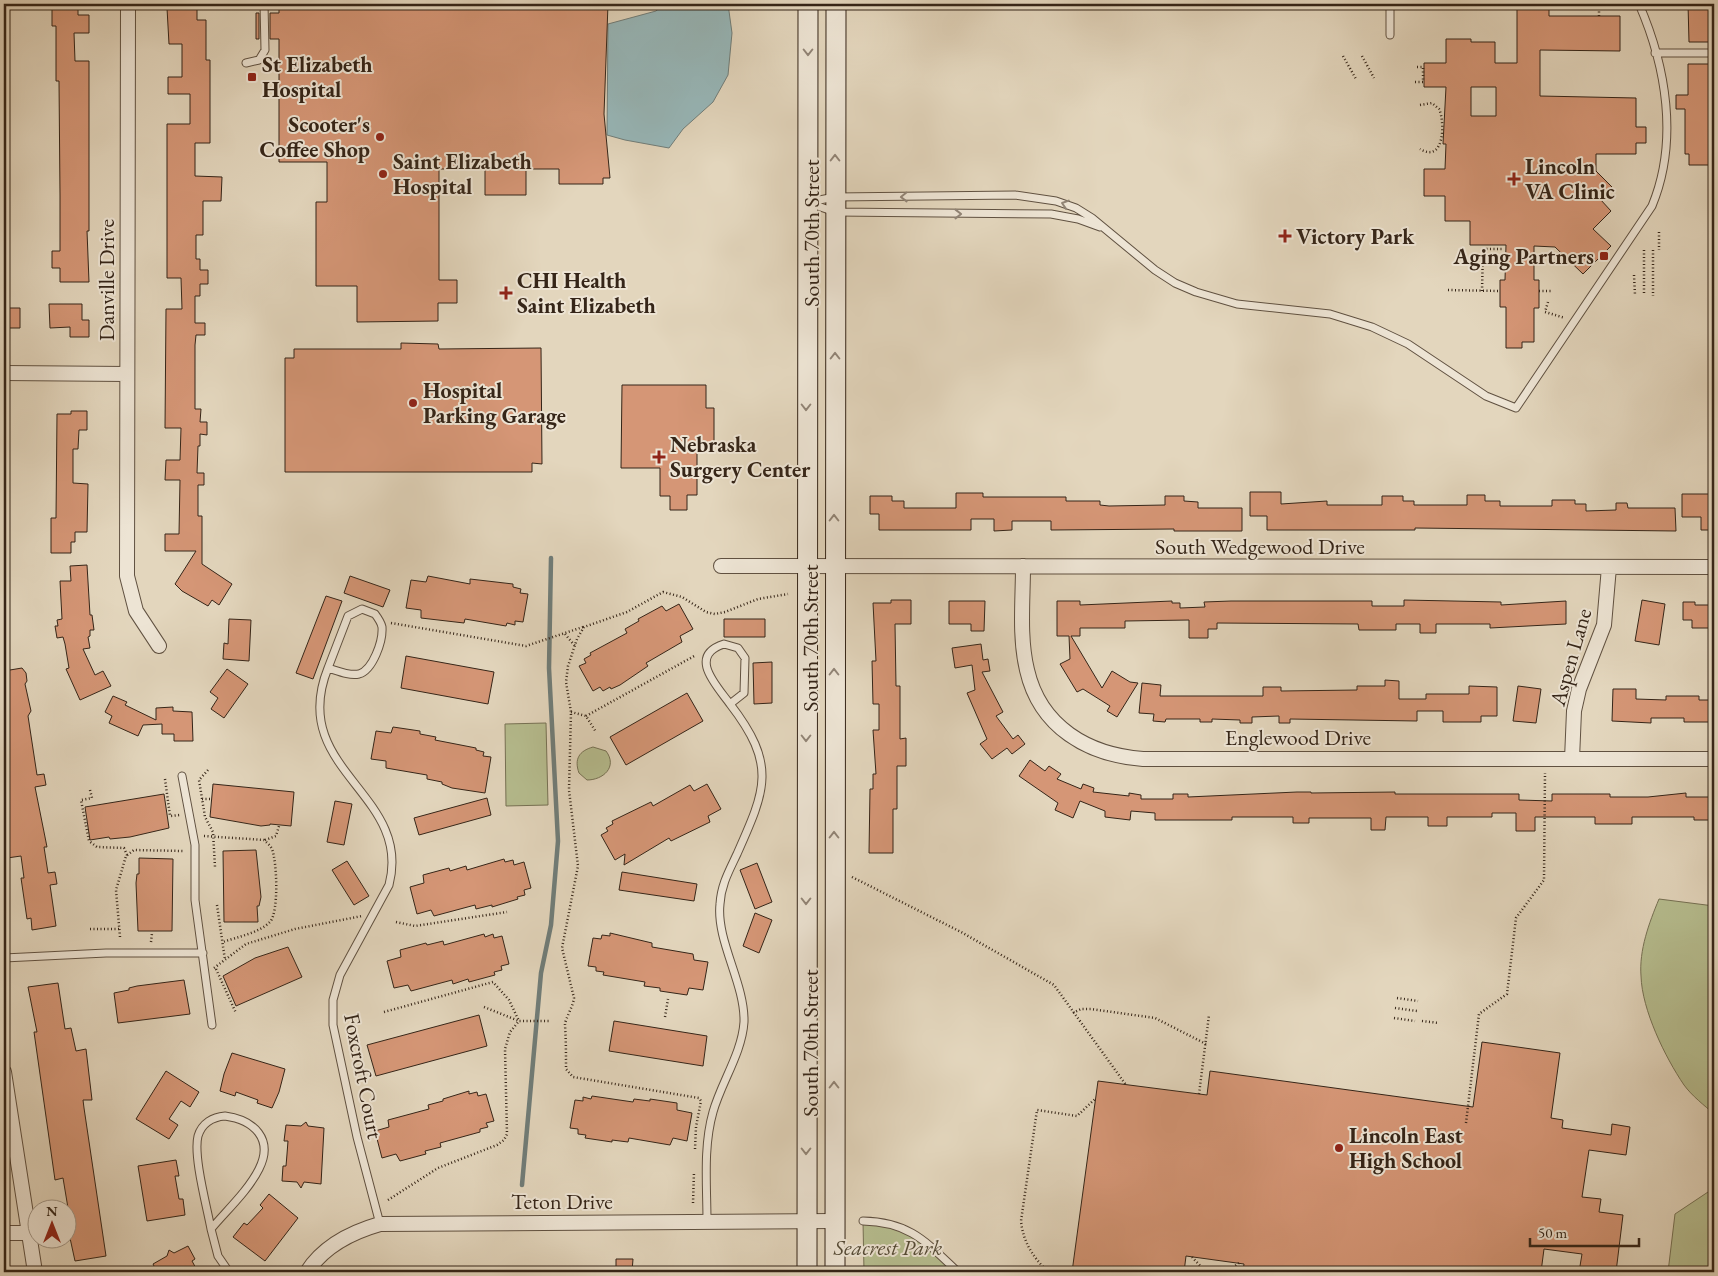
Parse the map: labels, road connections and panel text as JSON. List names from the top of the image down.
{
  "streets": {
    "main road": ["South 70th Street"],
    "street": [
      "Danville Drive",
      "South Wedgewood Drive",
      "Aspen Lane",
      "Englewood Drive",
      "Teton Drive"
    ],
    "lane": ["Foxcroft Court"]
  },
  "crossings": [
    ["South 70th Street", "South Wedgewood Drive"],
    ["South 70th Street", "Teton Drive"],
    ["South Wedgewood Drive", "Aspen Lane"],
    ["South Wedgewood Drive", "Englewood Drive"],
    ["Aspen Lane", "Englewood Drive"],
    ["Foxcroft Court", "Teton Drive"]
  ],
  "parks": ["Seacrest Park"],
  "places": {
    "transit": ["St Elizabeth Hospital", "Aging Partners"],
    "other": [
      "Scooter's Coffee Shop",
      "Saint Elizabeth Hospital",
      "Hospital Parking Garage",
      "Lincoln East High School"
    ],
    "health": [
      "Lincoln VA Clinic",
      "Victory Park",
      "CHI Health Saint Elizabeth",
      "Nebraska Surgery Center"
    ]
  },
  "scale_bar": "50 m",
  "north": "top"
}
